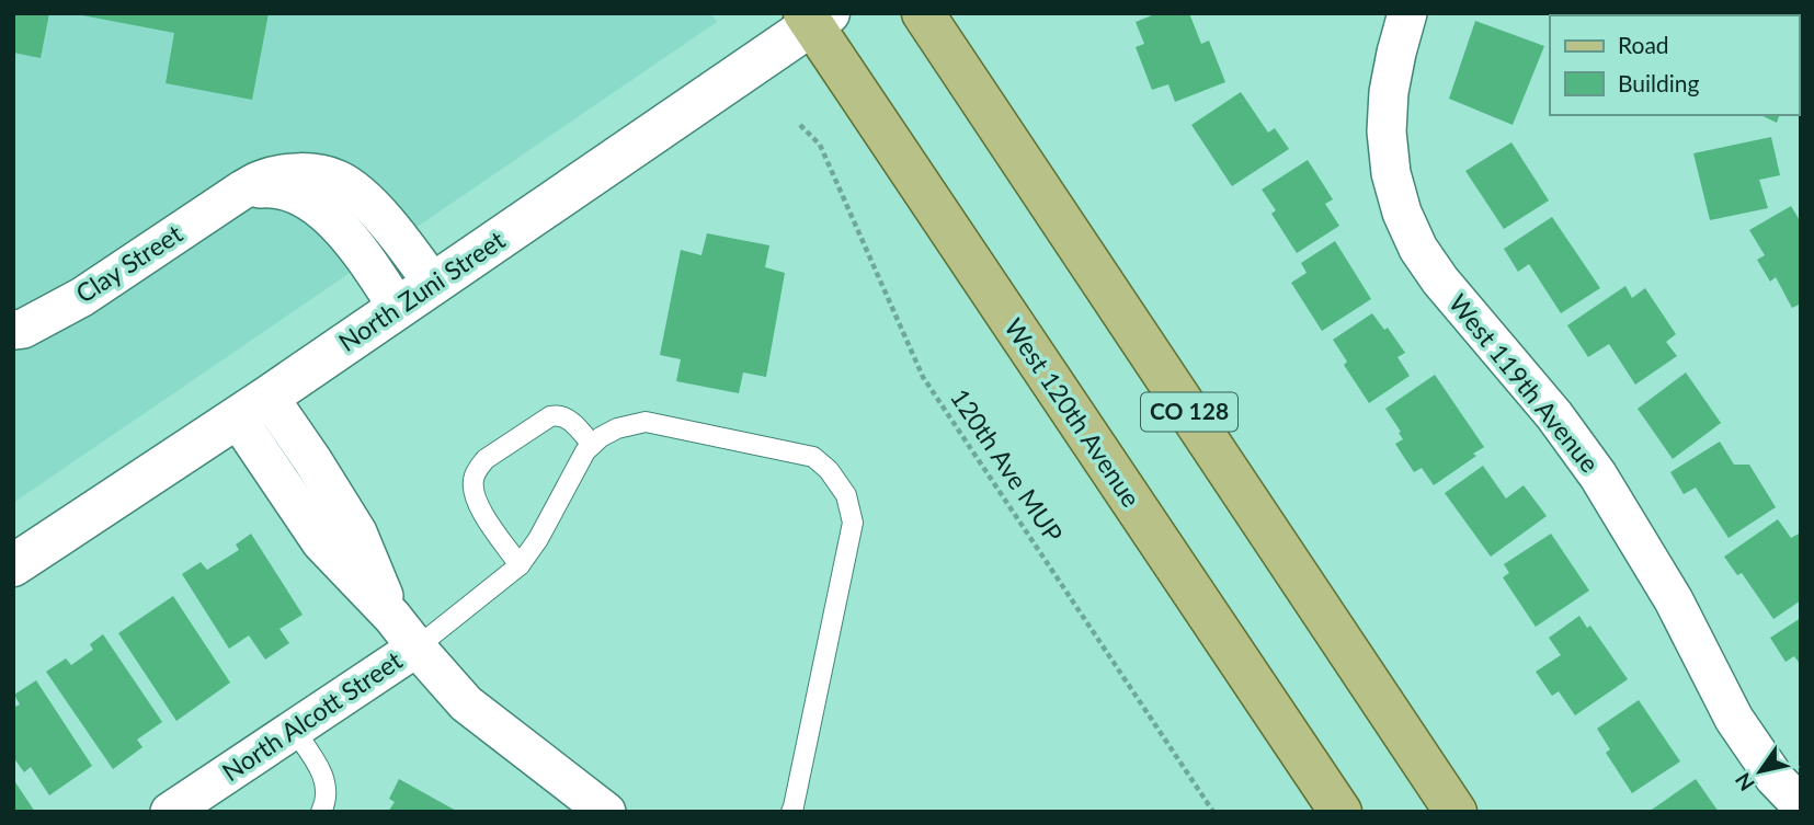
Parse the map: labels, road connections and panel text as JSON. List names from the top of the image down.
{
  "streets": {
    "main road": ["CO 128", "West 120th Avenue"],
    "street": [
      "Clay Street",
      "North Zuni Street",
      "West 119th Avenue",
      "North Alcott Street"
    ],
    "path": ["120th Ave MUP"]
  },
  "crossings": [
    ["Clay Street", "North Zuni Street"],
    ["North Zuni Street", "West 120th Avenue"]
  ],
  "legend": ["Road", "Building"],
  "north": "bottom left"
}
